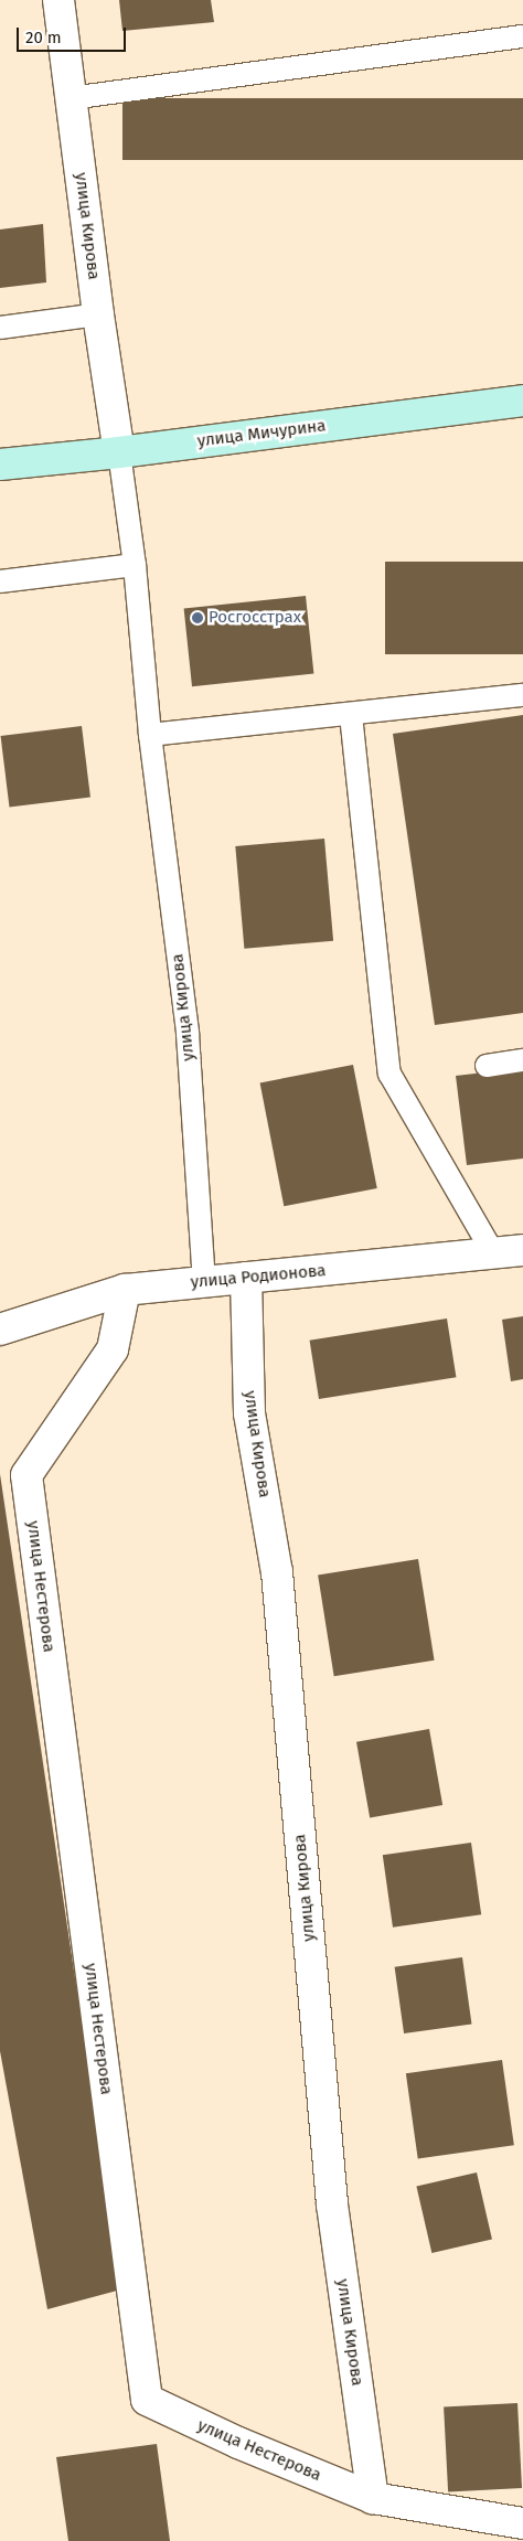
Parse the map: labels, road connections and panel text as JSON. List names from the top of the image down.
{
  "streets": {
    "main road": ["улица Мичурина"],
    "street": ["улица Кирова", "улица Родионова", "улица Нестерова"]
  },
  "crossings": [
    ["улица Кирова", "улица Мичурина"],
    ["улица Кирова", "улица Родионова"],
    ["улица Кирова", "улица Нестерова"],
    ["улица Родионова", "улица Нестерова"]
  ],
  "places": ["Росгосстрах"],
  "scale_bar": "20 m"
}
